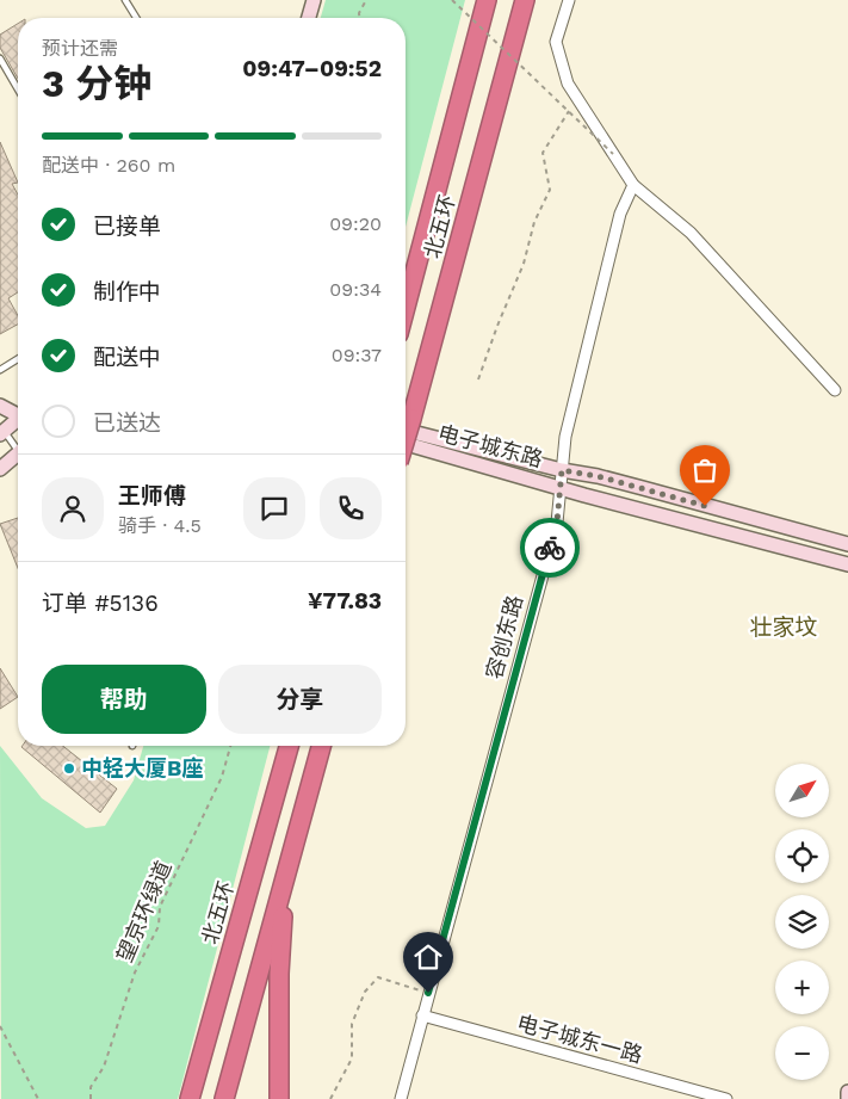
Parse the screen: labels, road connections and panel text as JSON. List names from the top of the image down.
{
  "streets": {
    "highway": ["北五环"],
    "main road": ["电子城东路"],
    "street": ["容创东路", "电子城东一路"],
    "path": ["望京环绿道"]
  },
  "crossings": [
    ["电子城东路", "容创东路"],
    ["容创东路", "电子城东一路"]
  ],
  "districts": ["壮家坟"],
  "places": ["中轻大厦B座"],
  "north": "top right",
  "page": {
    "heading": ["3 分钟", "预计还需", "09:47–09:52"],
    "panel": [
      "王师傅",
      "骑手 · 4.5",
      "订单 #5136",
      "¥77.83"
    ],
    "bar": "配送中 · 260 m",
    "list": [
      ["已接单", "09:20"],
      ["制作中", "09:34"],
      ["配送中", "09:37"],
      "已送达"
    ],
    "buttons": ["帮助", "分享"],
    "map_buttons": ["+", "−"]
  }
}
